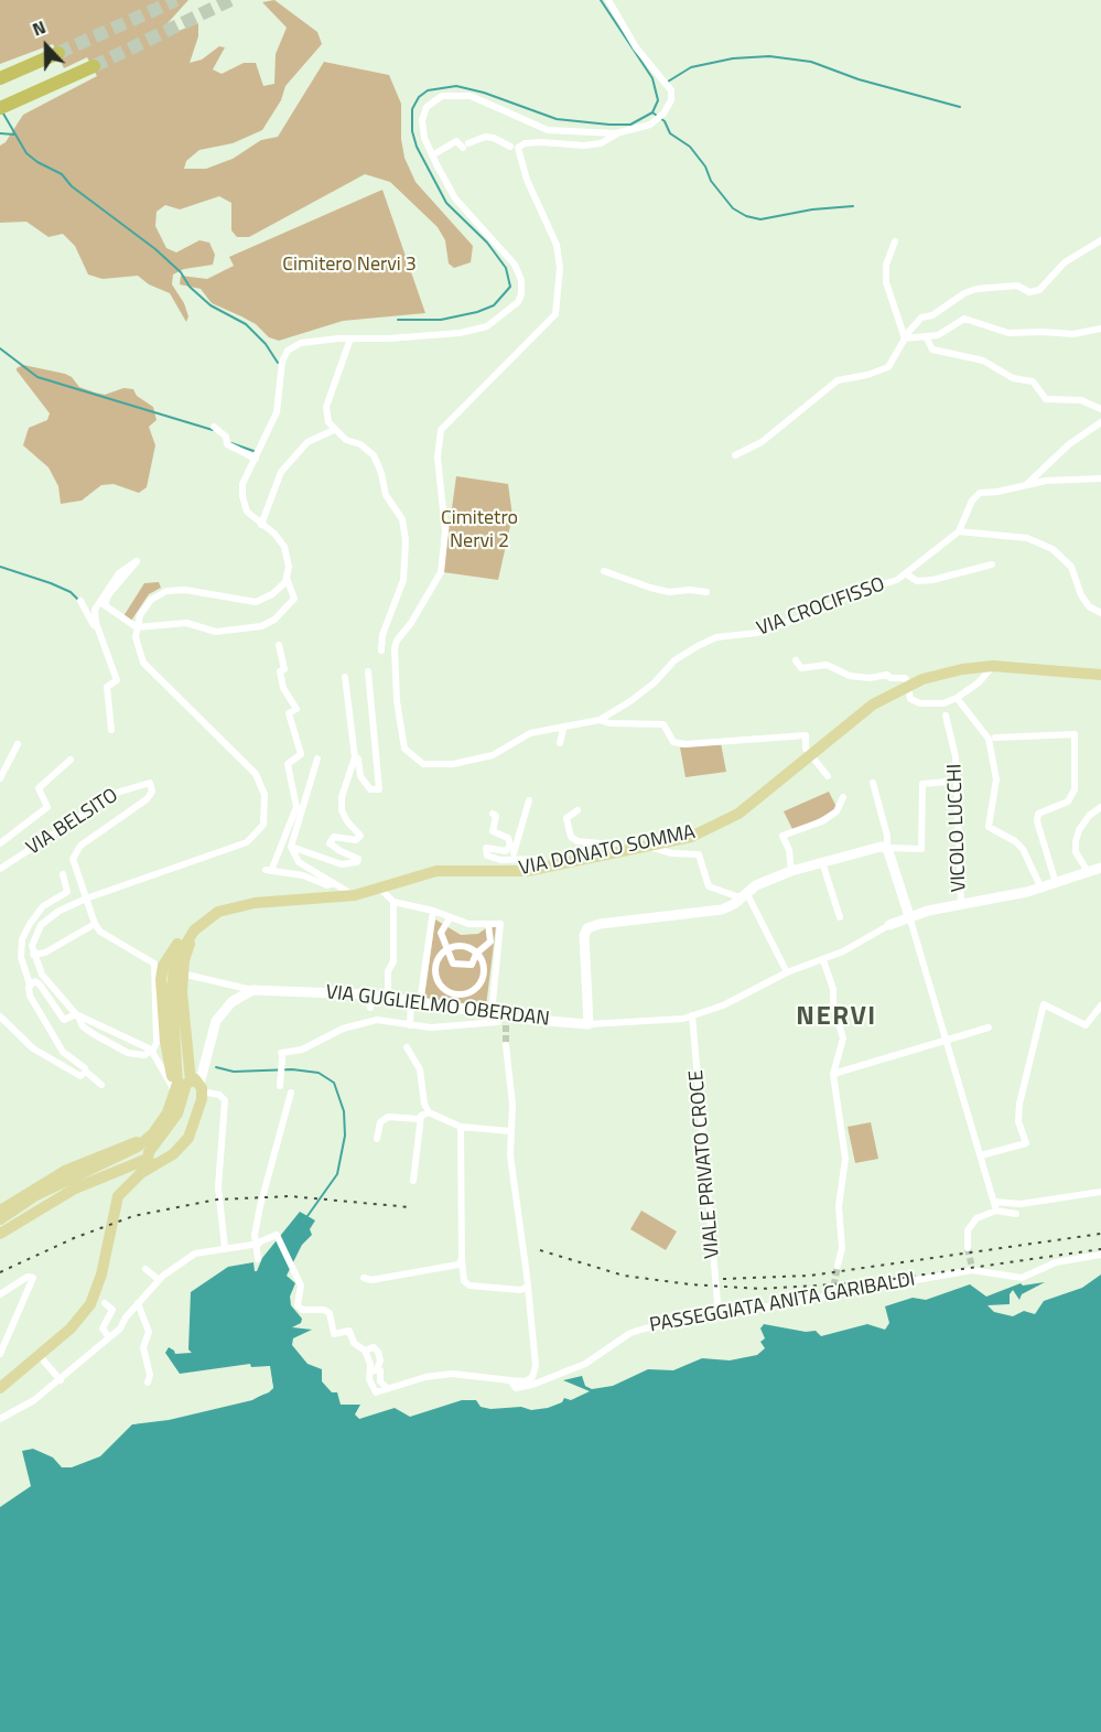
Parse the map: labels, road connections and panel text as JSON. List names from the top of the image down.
{
  "streets": {
    "main road": ["VIA DONATO SOMMA"],
    "street": [
      "VIA CROCIFISSO",
      "VIA BELSITO",
      "VICOLO LUCCHI",
      "VIA GUGLIELMO OBERDAN",
      "VIALE PRIVATO CROCE",
      "PASSEGGIATA ANITA GARIBALDI"
    ]
  },
  "crossings": [
    ["VIA GUGLIELMO OBERDAN", "VIALE PRIVATO CROCE"],
    ["VIALE PRIVATO CROCE", "PASSEGGIATA ANITA GARIBALDI"]
  ],
  "districts": ["NERVI"],
  "parks": ["Cimitero Nervi 3", "Cimitetro Nervi 2"],
  "north": "top"
}
